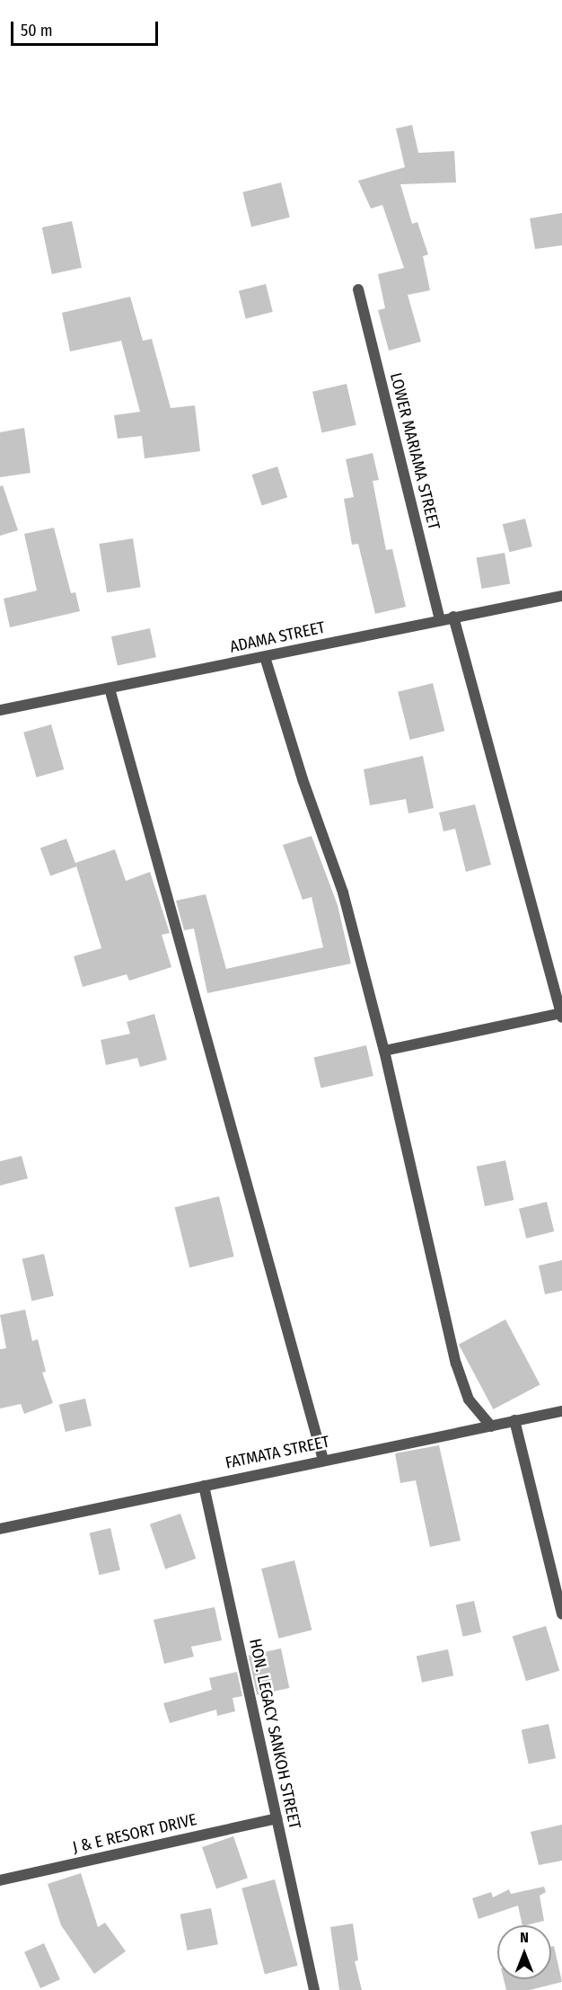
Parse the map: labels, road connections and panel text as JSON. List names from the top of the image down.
{
  "streets": {
    "street": [
      "LOWER MARIAMA STREET",
      "ADAMA STREET",
      "FATMATA STREET",
      "HON. LEGACY SANKOH STREET",
      "J & E RESORT DRIVE"
    ]
  },
  "crossings": [
    ["LOWER MARIAMA STREET", "ADAMA STREET"],
    ["FATMATA STREET", "HON. LEGACY SANKOH STREET"],
    ["HON. LEGACY SANKOH STREET", "J & E RESORT DRIVE"]
  ],
  "scale_bar": "50 m",
  "north": "top"
}
